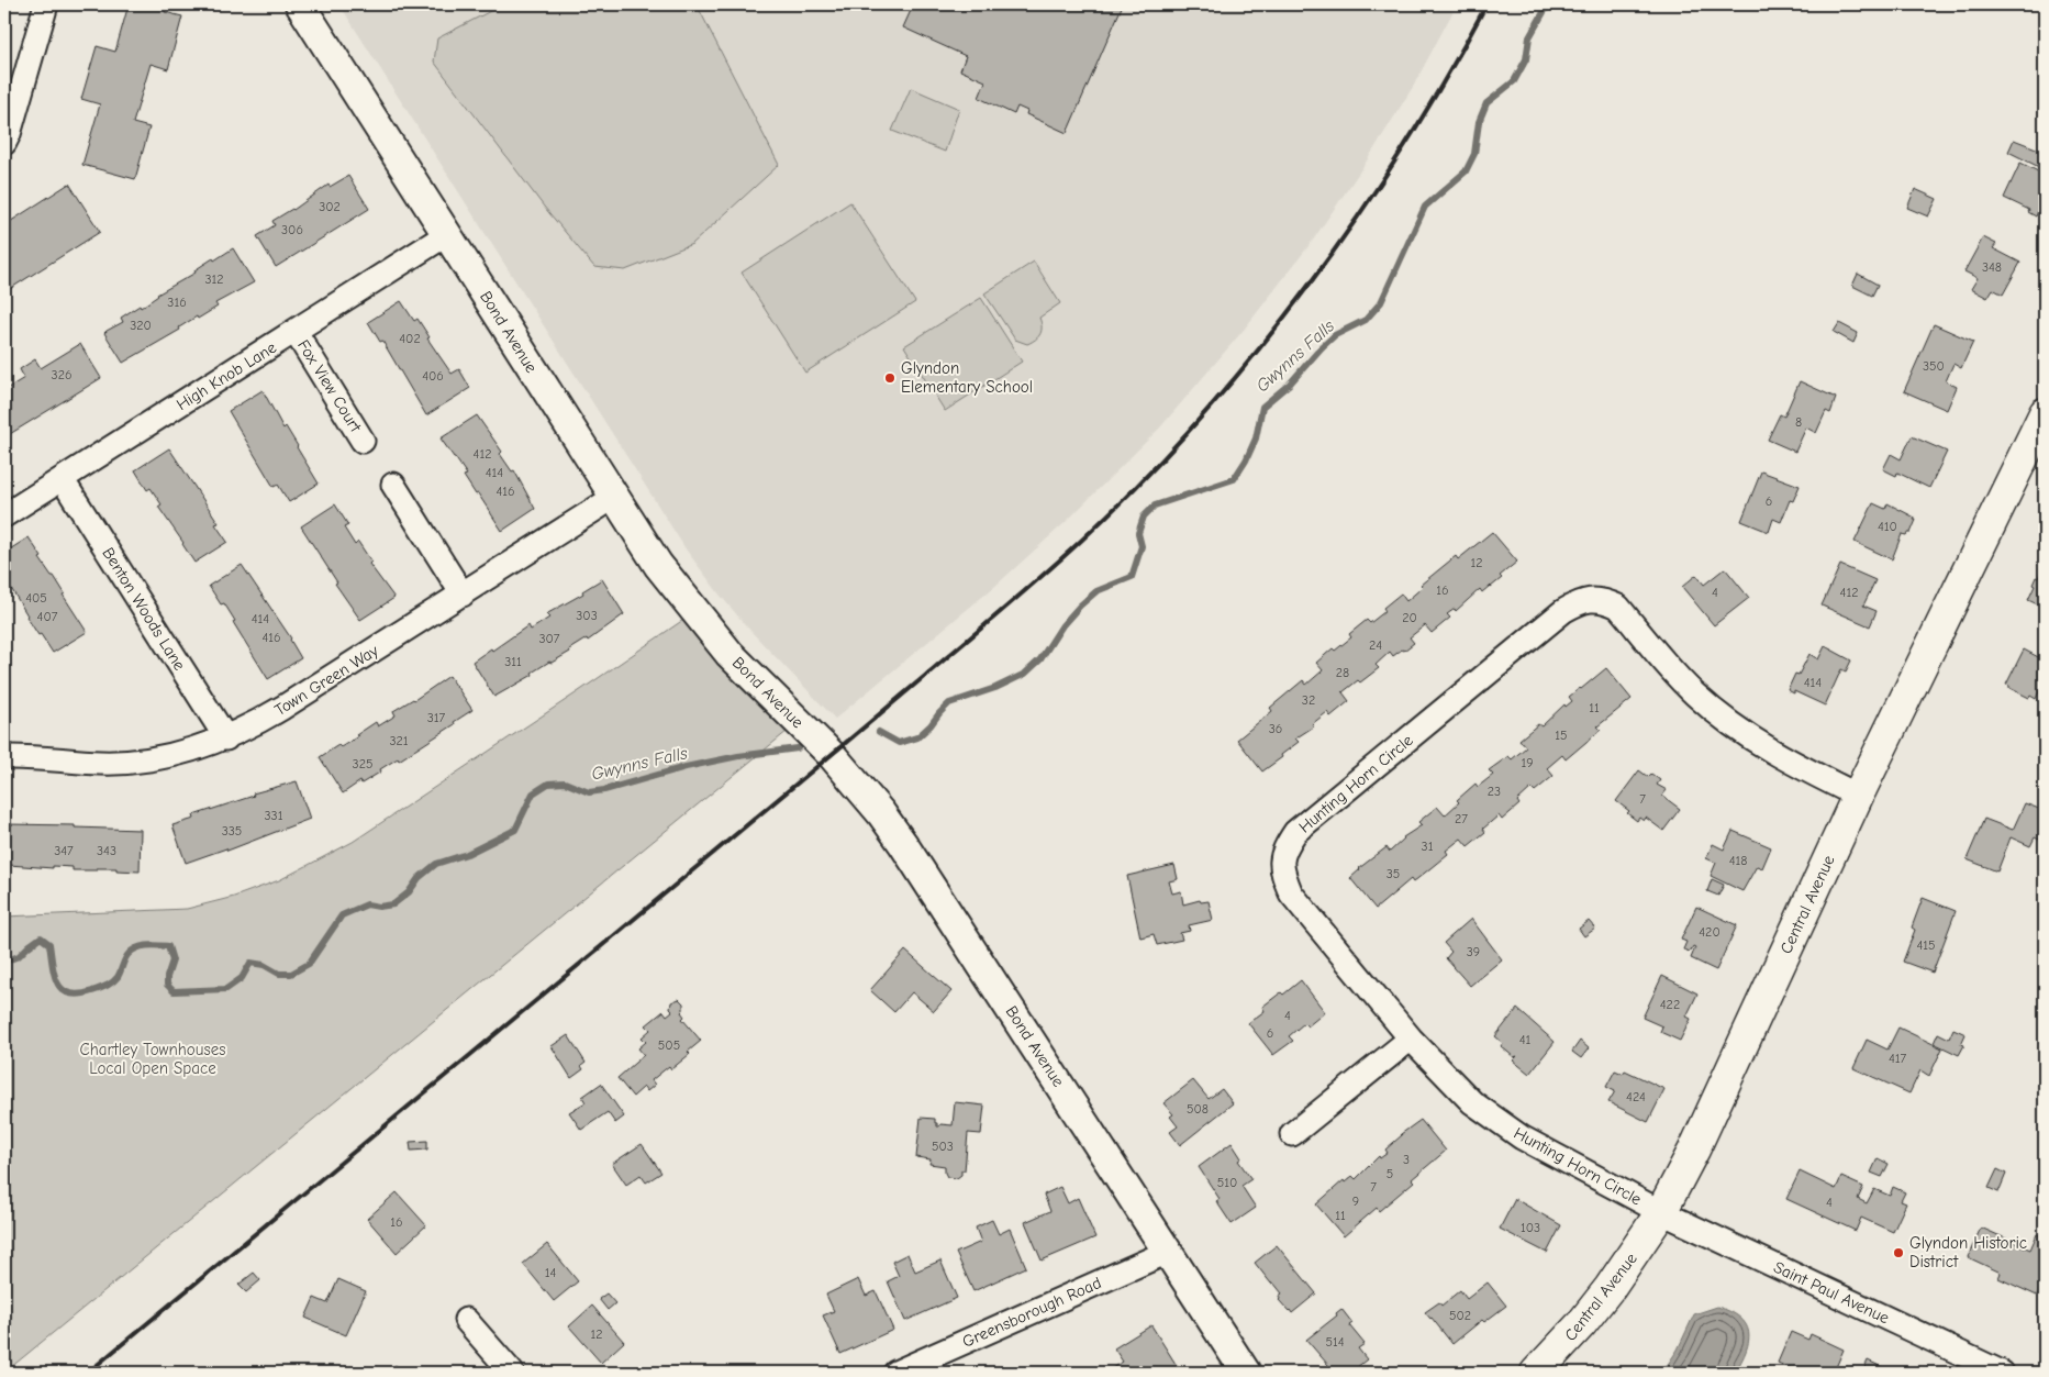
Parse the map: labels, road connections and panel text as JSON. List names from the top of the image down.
{
  "streets": {
    "main road": ["Central Avenue"],
    "street": [
      "Bond Avenue",
      "High Knob Lane",
      "Fox View Court",
      "Benton Woods Lane",
      "Town Green Way",
      "Hunting Horn Circle",
      "Saint Paul Avenue",
      "Greensborough Road"
    ]
  },
  "crossings": [
    ["Bond Avenue", "High Knob Lane"],
    ["Bond Avenue", "Town Green Way"],
    ["Bond Avenue", "Greensborough Road"],
    ["High Knob Lane", "Fox View Court"],
    ["High Knob Lane", "Benton Woods Lane"],
    ["Benton Woods Lane", "Town Green Way"],
    ["Hunting Horn Circle", "Central Avenue"],
    ["Hunting Horn Circle", "Saint Paul Avenue"],
    ["Central Avenue", "Saint Paul Avenue"]
  ],
  "water": ["Gwynns Falls"],
  "parks": ["Chartley Townhouses Local Open Space"],
  "places": ["Glyndon Elementary School", "Glyndon Historic District"],
  "house_numbers": [
    "302",
    "306",
    "348",
    "312",
    "316",
    "320",
    "402",
    "350",
    "326",
    "406",
    "8",
    "412",
    "414",
    "416",
    "6",
    "410",
    "12",
    "16",
    "4",
    "412",
    "405",
    "303",
    "407",
    "20",
    "414",
    "416",
    "307",
    "24",
    "311",
    "28",
    "414",
    "32",
    "11",
    "317",
    "36",
    "15",
    "321",
    "19",
    "325",
    "23",
    "7",
    "331",
    "27",
    "335",
    "31",
    "347",
    "343",
    "418",
    "35",
    "420",
    "415",
    "39",
    "422",
    "4",
    "6",
    "41",
    "505",
    "417",
    "424",
    "508",
    "503",
    "3",
    "5",
    "510",
    "7",
    "9",
    "4",
    "11",
    "16",
    "103",
    "14",
    "502",
    "12",
    "514"
  ]
}
